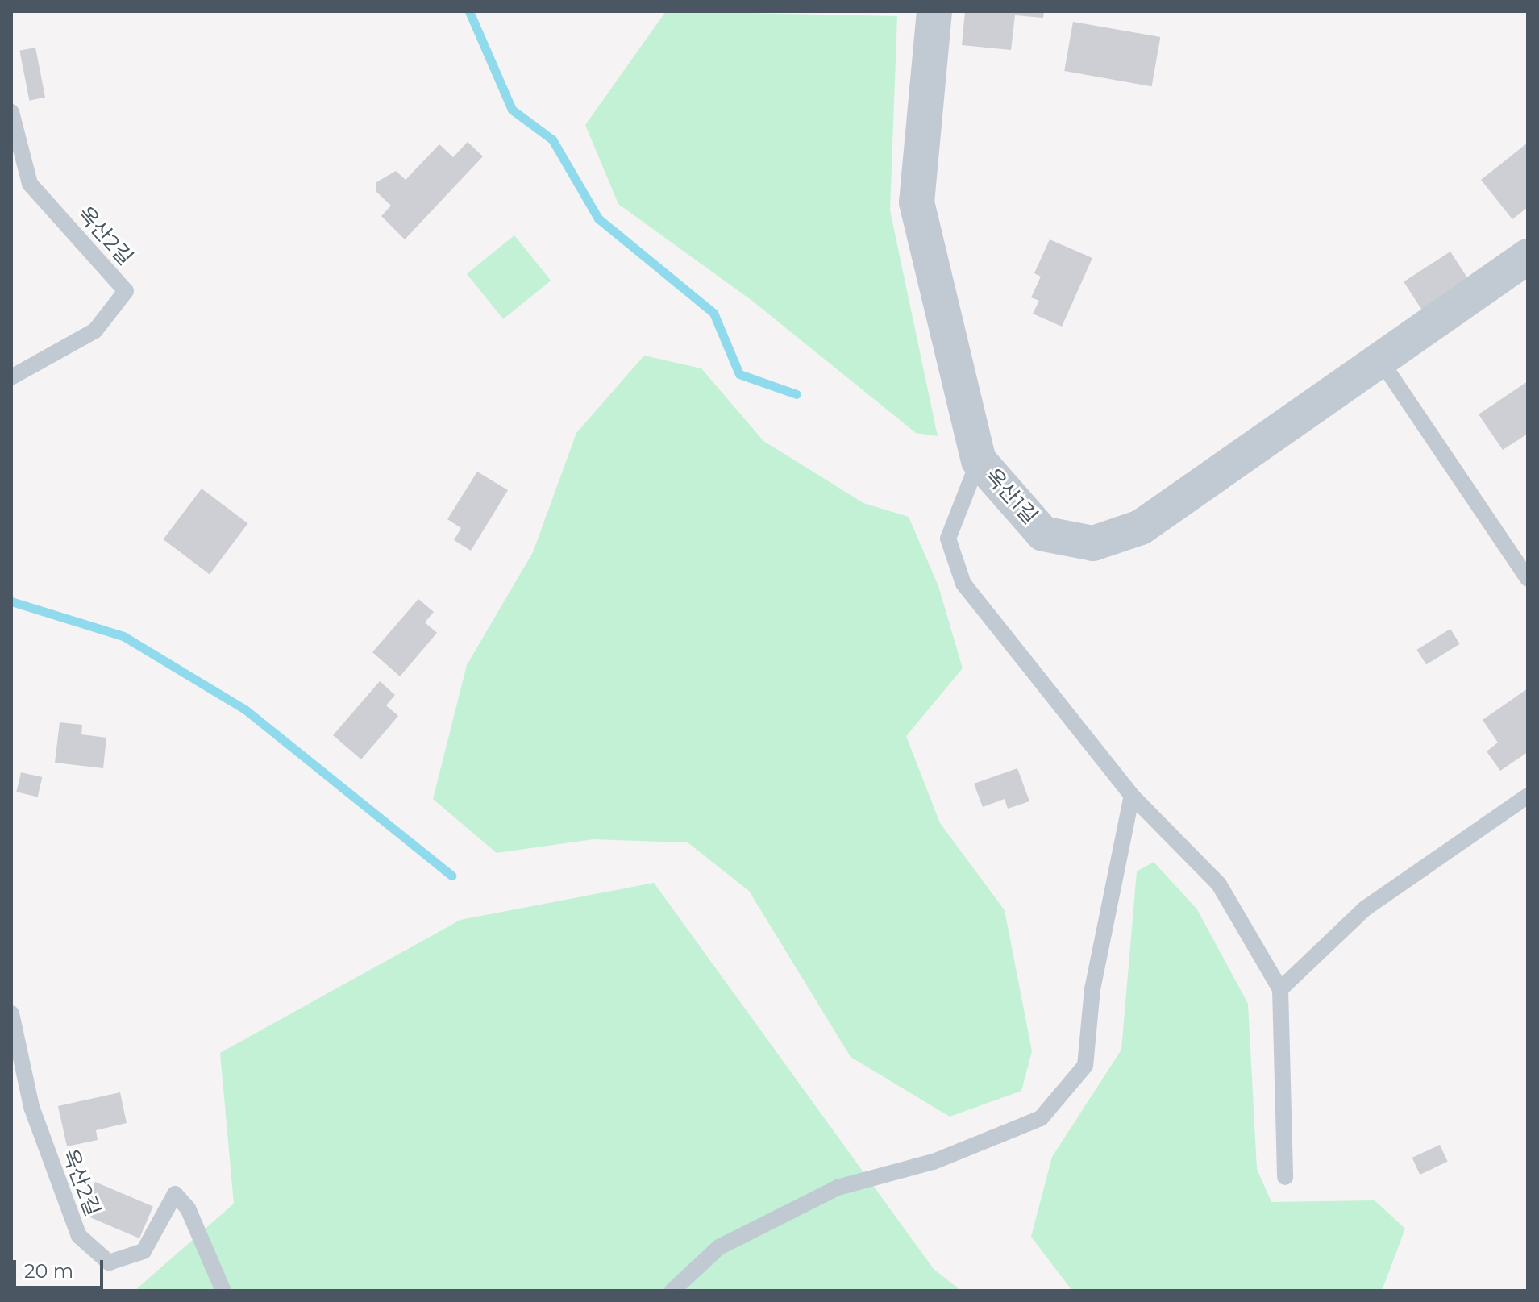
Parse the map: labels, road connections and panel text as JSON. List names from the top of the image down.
{
  "streets": {
    "street": ["옥산1길"],
    "lane": ["옥산2길"]
  },
  "scale_bar": "20 m"
}
